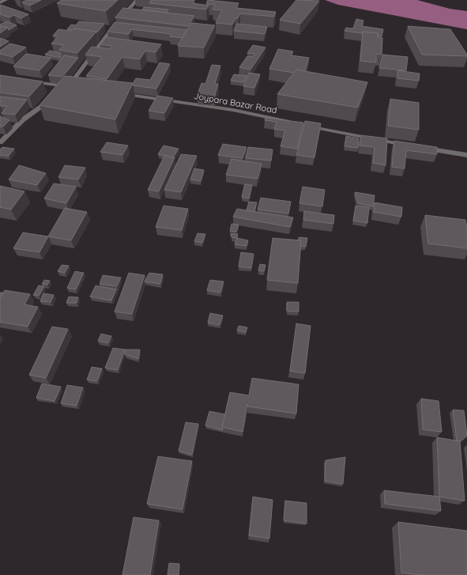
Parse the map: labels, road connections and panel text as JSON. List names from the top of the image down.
{
  "streets": {
    "street": ["Joypara Bazar Road"]
  }
}
